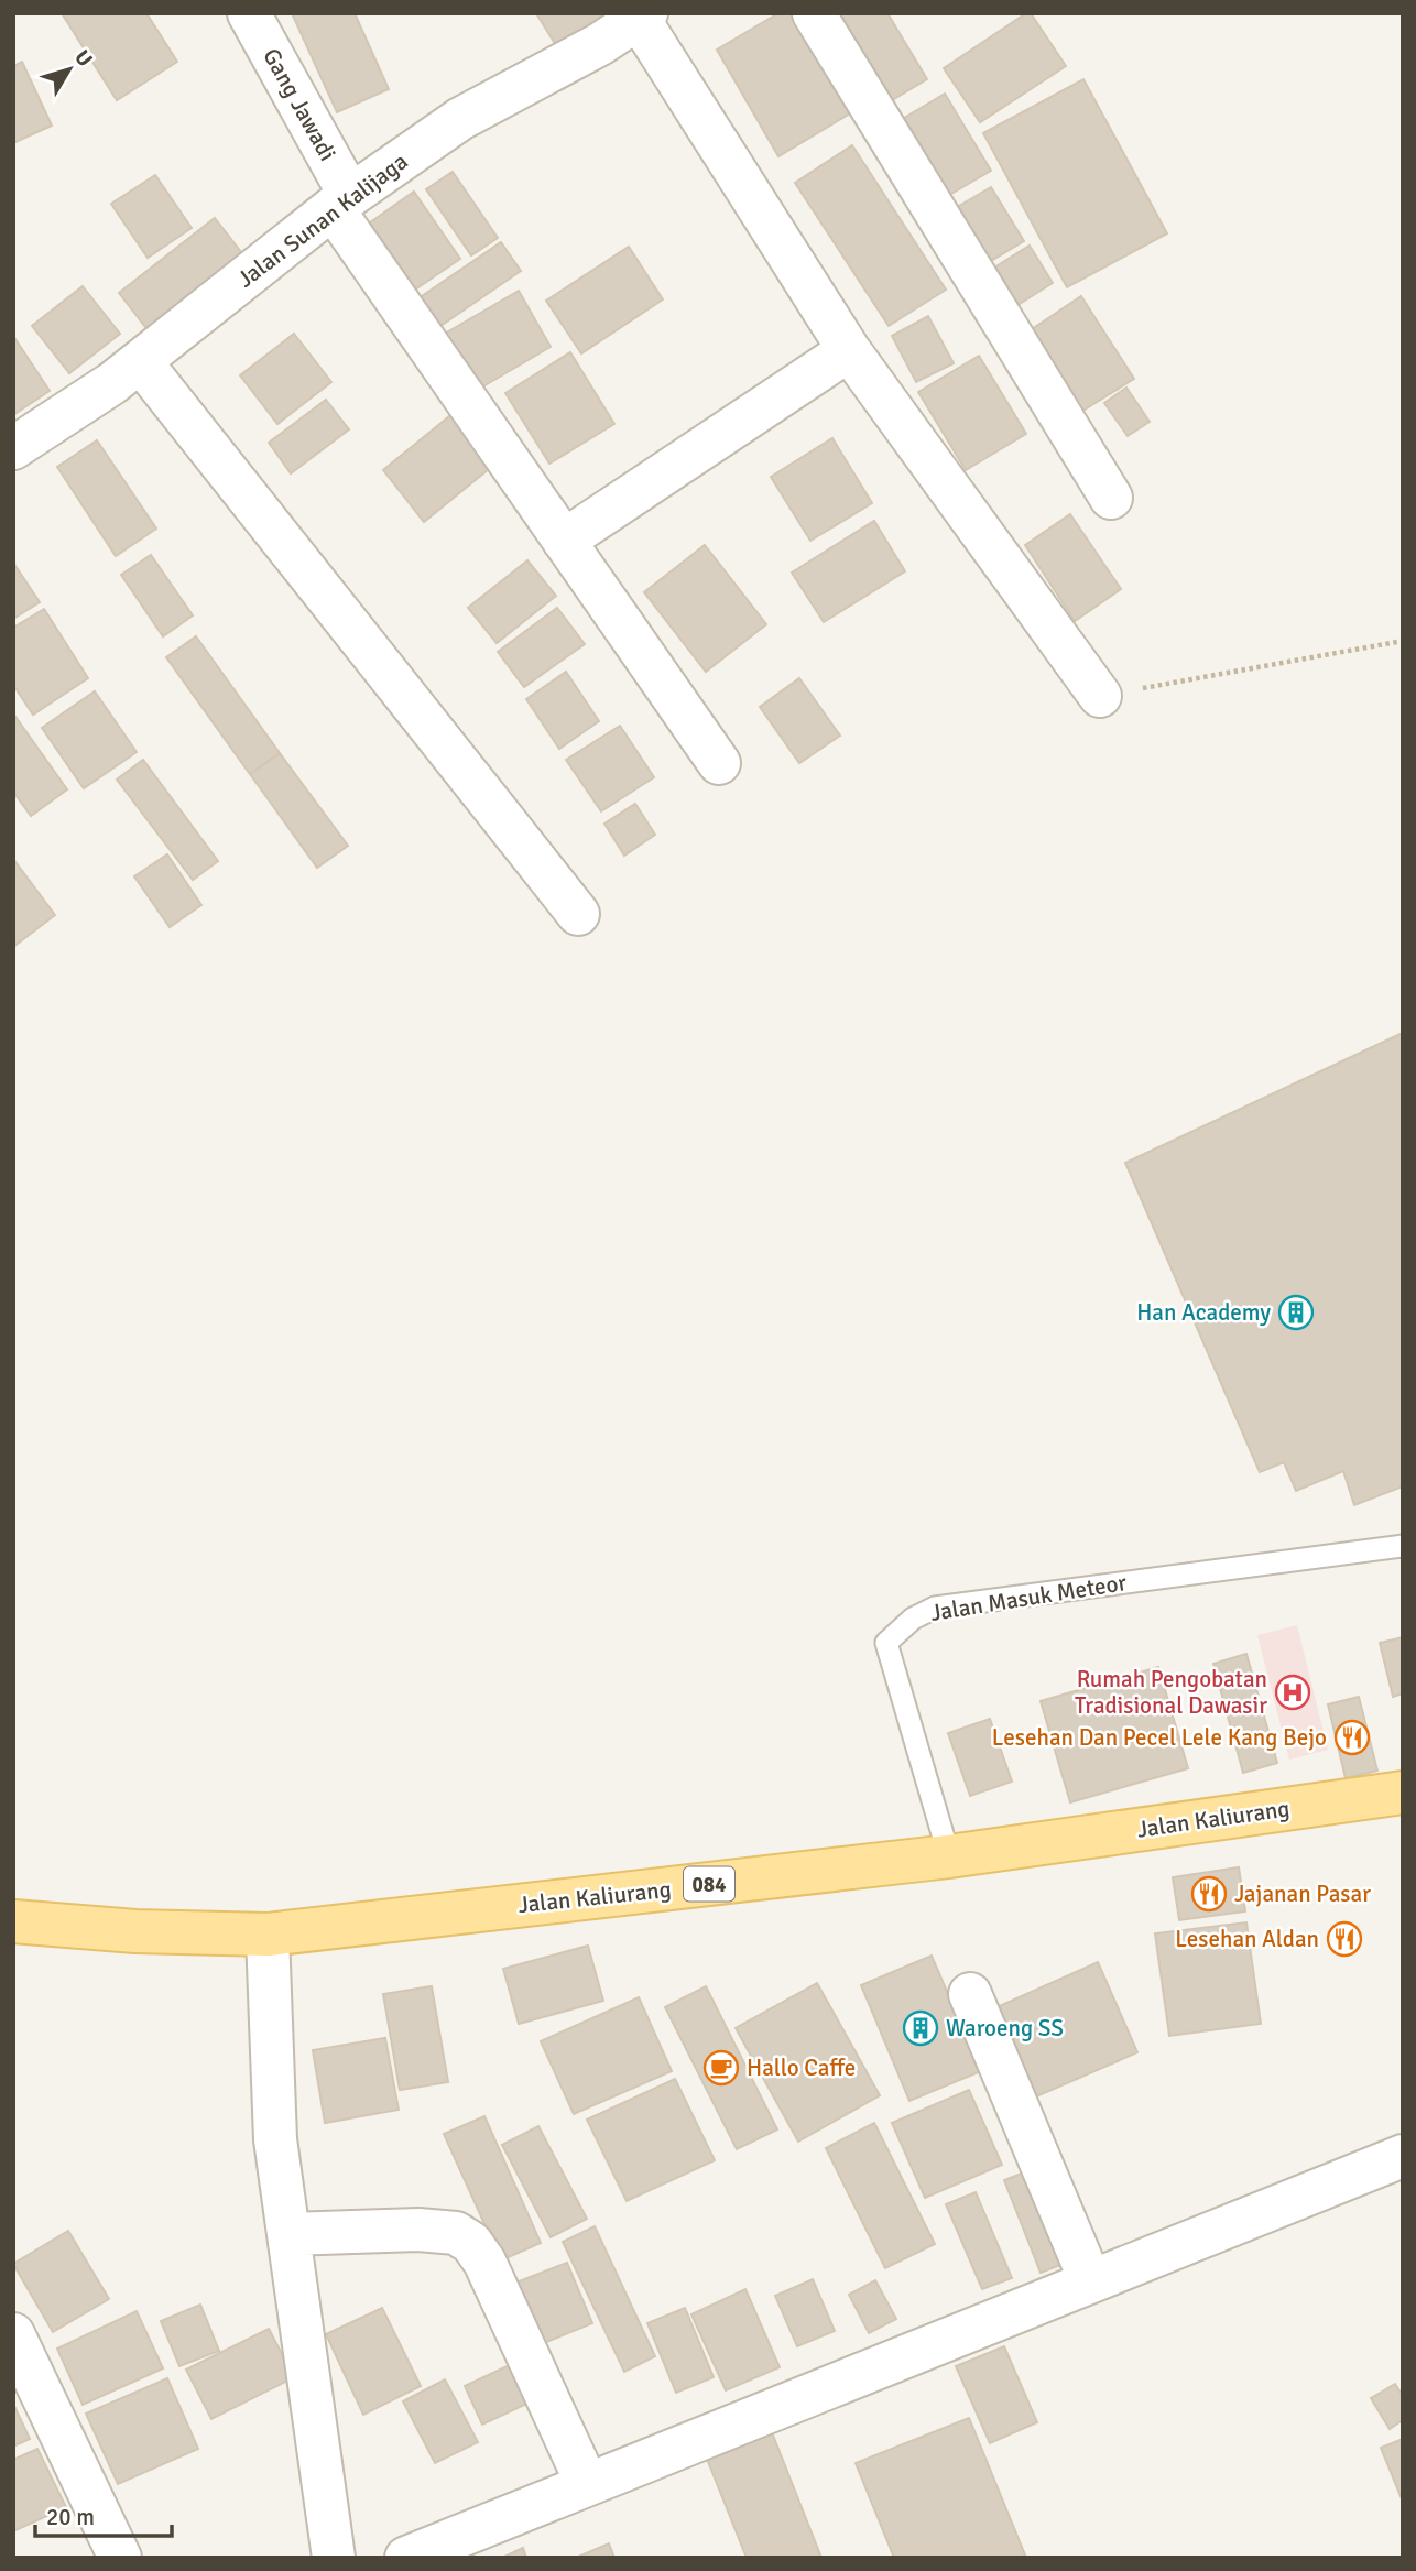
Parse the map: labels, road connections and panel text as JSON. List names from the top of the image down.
{
  "streets": {
    "main road": ["Jalan Kaliurang", "084"],
    "street": ["Gang Jawadi", "Jalan Sunan Kalijaga"],
    "lane": ["Jalan Masuk Meteor"]
  },
  "crossings": [
    ["Gang Jawadi", "Jalan Sunan Kalijaga"],
    ["Jalan Masuk Meteor", "Jalan Kaliurang"]
  ],
  "places": {
    "building": ["Han Academy", "Waroeng SS"],
    "hospital": ["Rumah Pengobatan Tradisional Dawasir"],
    "restaurant": ["Lesehan Dan Pecel Lele Kang Bejo", "Jajanan Pasar", "Lesehan Aldan"],
    "cafe": ["Hallo Caffe"]
  },
  "scale_bar": "20 m",
  "north": "top right"
}
